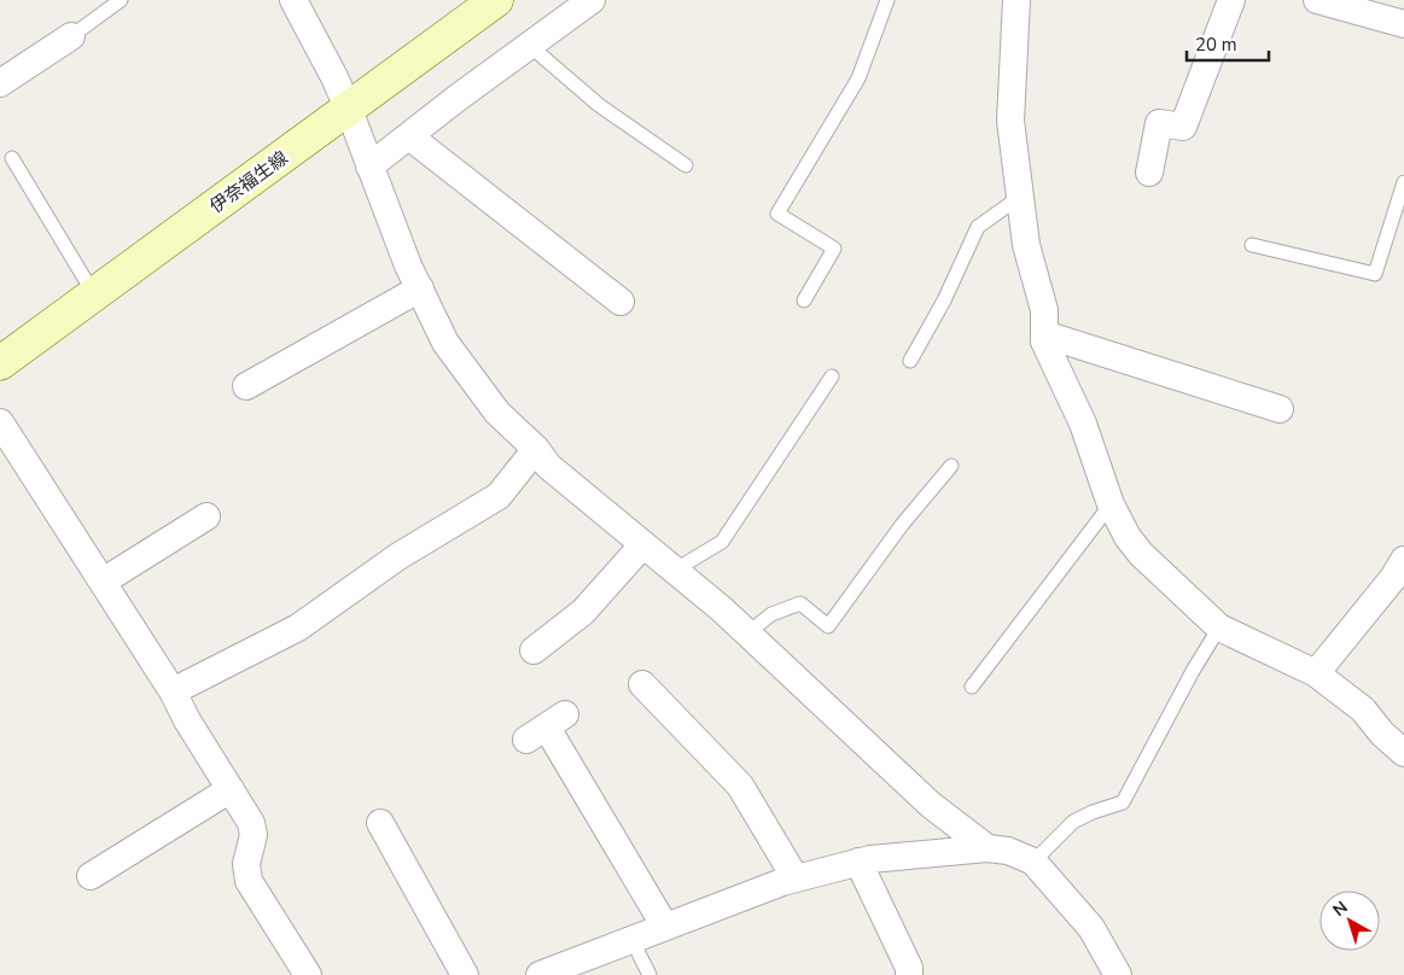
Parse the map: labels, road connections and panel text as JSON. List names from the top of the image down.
{
  "streets": {
    "main road": ["伊奈福生線"]
  },
  "scale_bar": "20 m",
  "north": "top left"
}
